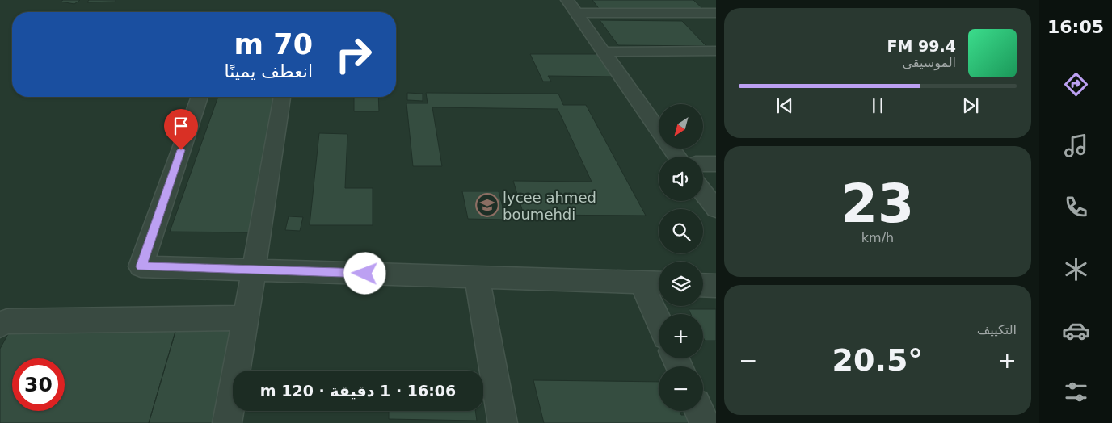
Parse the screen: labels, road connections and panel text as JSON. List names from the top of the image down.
{
  "places": {
    "school or university": ["lycee ahmed boumehdi"]
  },
  "north": "bottom left",
  "page": {
    "tabs": "16:05",
    "turn": ["70 m", "انعطف يمينًا"],
    "song": ["99.4 FM", "الموسيقى"],
    "map_buttons": ["+", "−"],
    "tile": [
      ["23", "km/h"],
      "التكييف"
    ],
    "heat": ["−", "20.5°", "+"],
    "limit": "30",
    "trip": "16:06 · 1 دقيقة · 120 m"
  }
}
